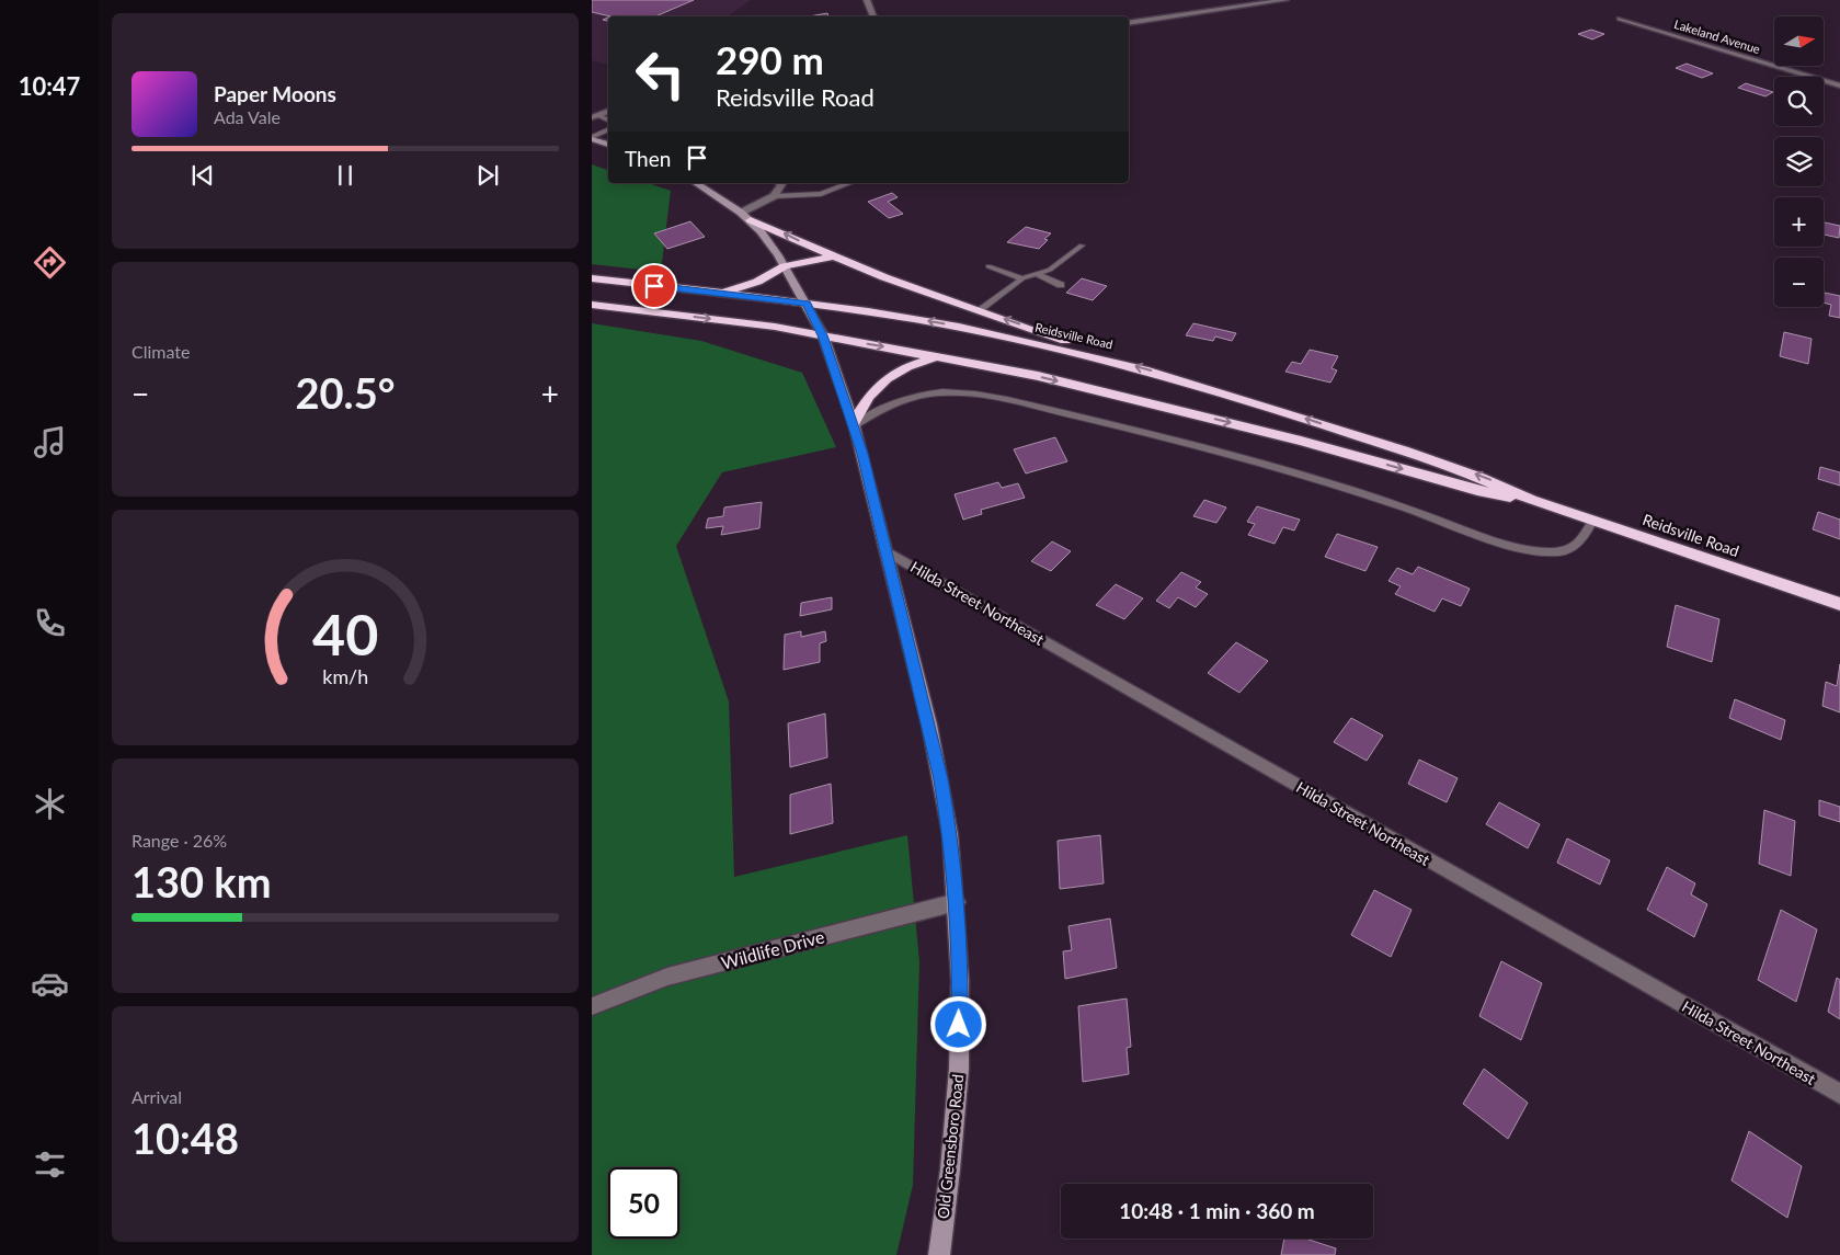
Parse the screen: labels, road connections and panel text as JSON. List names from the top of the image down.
{
  "streets": {
    "highway": ["Reidsville Road"],
    "main road": ["Old Greensboro Road"],
    "street": ["Lakeland Avenue", "Hilda Street Northeast", "Wildlife Drive"]
  },
  "crossings": [
    ["Reidsville Road", "Old Greensboro Road"],
    ["Hilda Street Northeast", "Old Greensboro Road"],
    ["Wildlife Drive", "Old Greensboro Road"]
  ],
  "north": "right",
  "page": {
    "tabs": "10:47",
    "map_buttons": ["+", "−"],
    "turn": ["290 m", "Reidsville Road"],
    "song": ["Paper Moons", "Ada Vale"],
    "then": "Then",
    "tile": [
      "Climate",
      ["Range · 26%", "130 km"],
      ["Arrival", "10:48"]
    ],
    "heat": ["−", "20.5°", "+"],
    "limit": "50",
    "trip": "10:48 · 1 min · 360 m",
    "gauge": ["40", "km/h"]
  }
}
